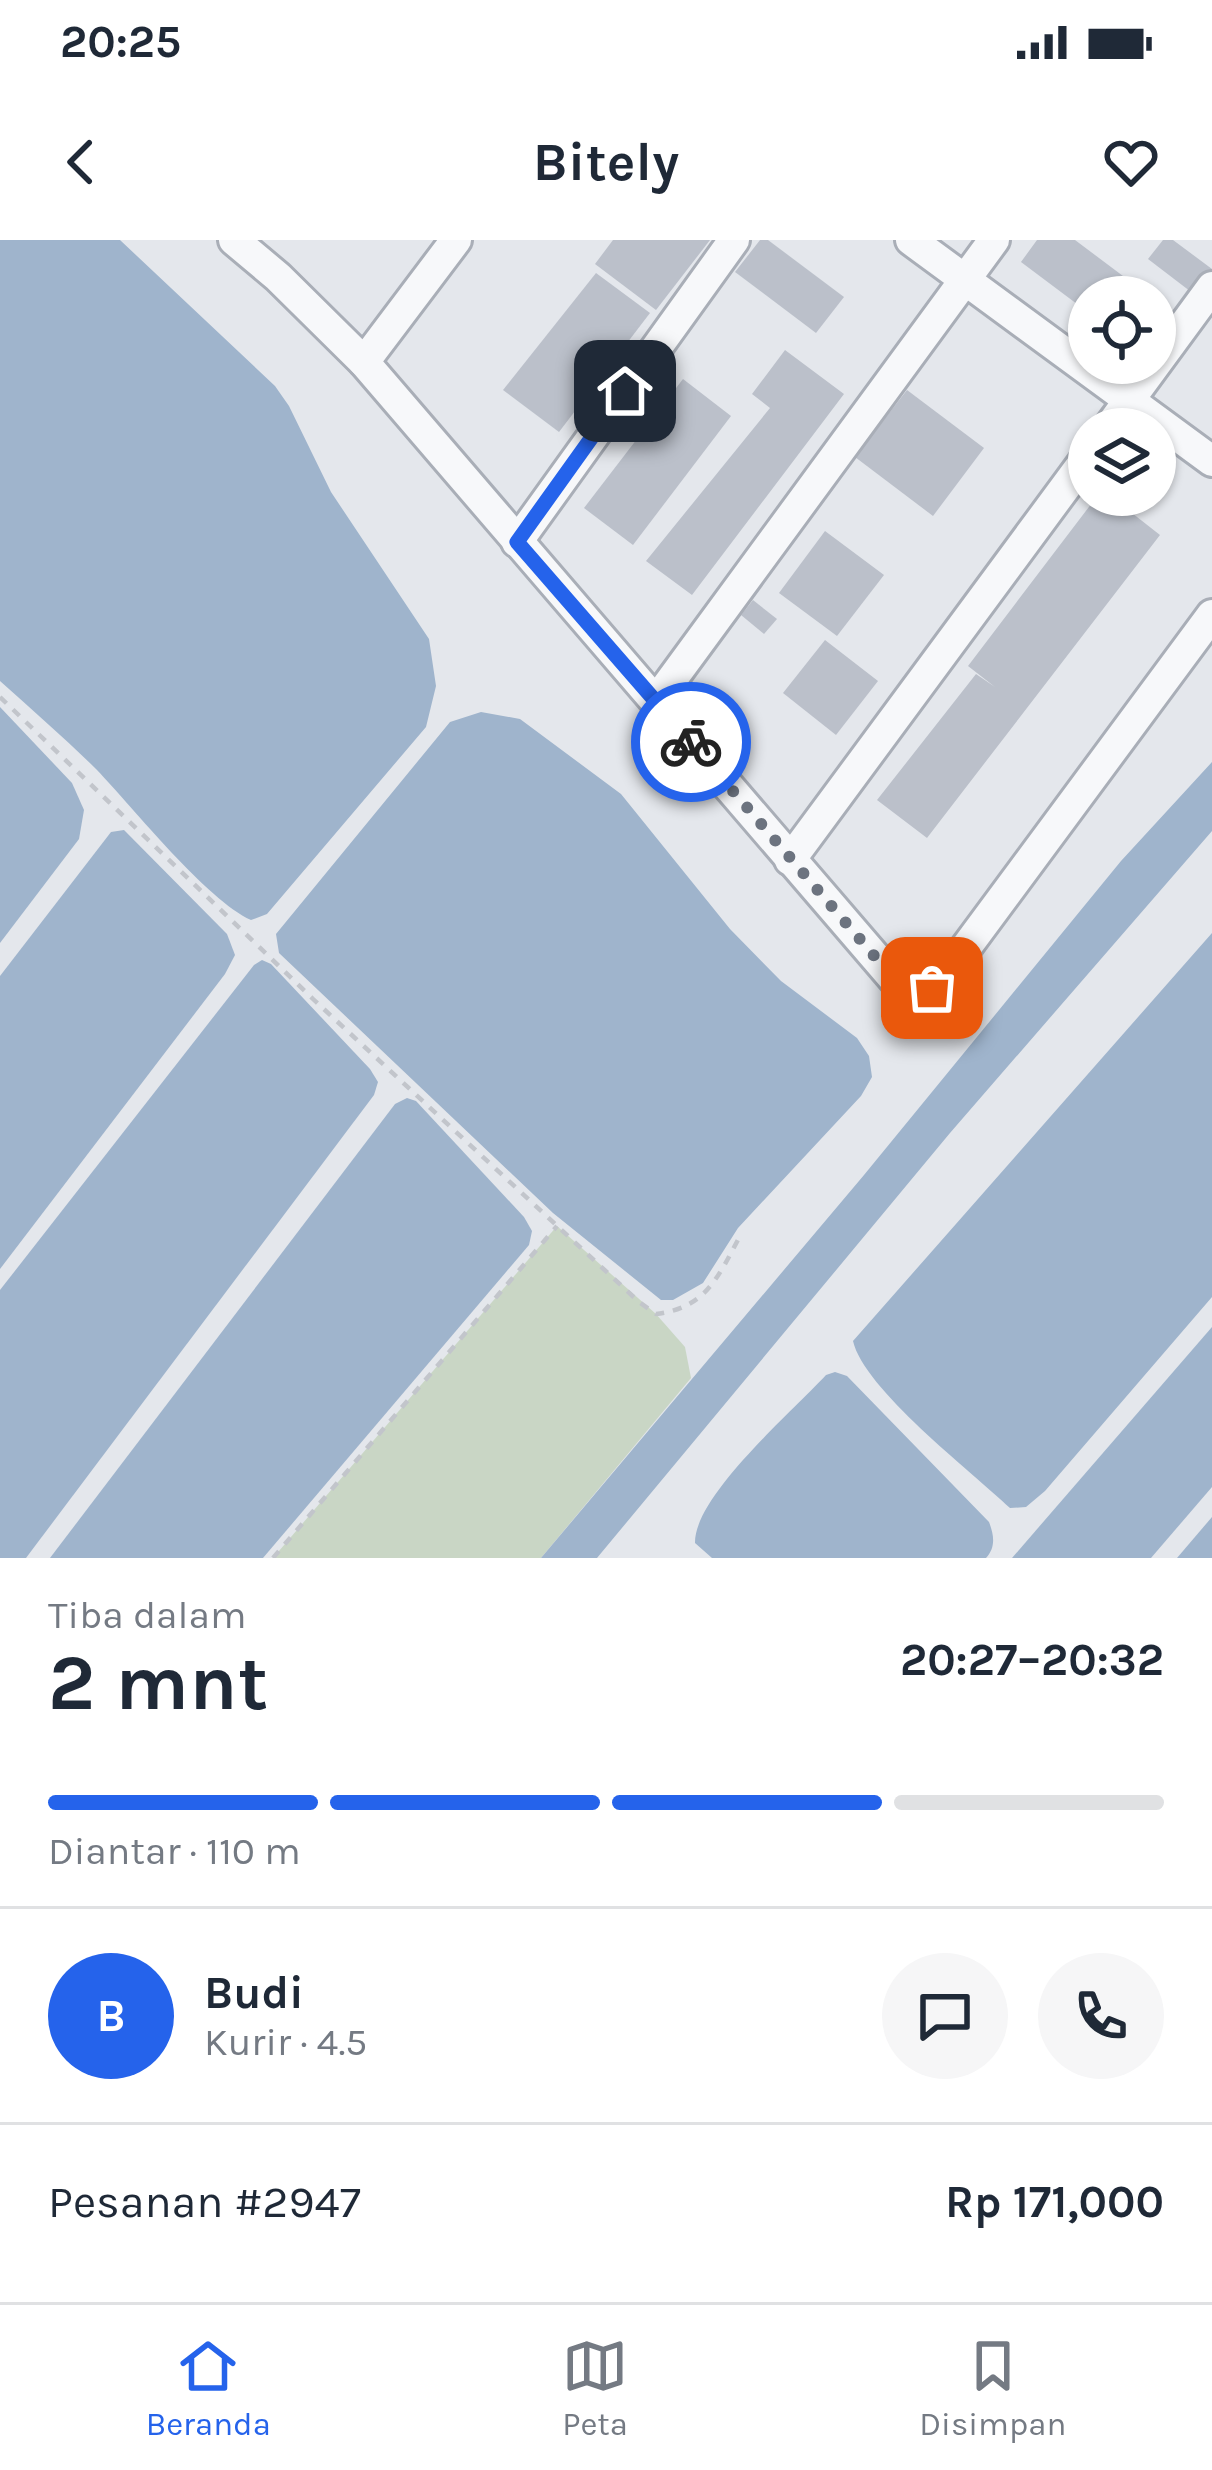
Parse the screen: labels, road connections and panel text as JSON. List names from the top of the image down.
{
  "page": {
    "status": "20:25",
    "header": "Bitely",
    "heading": ["2 mnt", "Tiba dalam", "20:27–20:32"],
    "panel": [
      "Budi",
      "Kurir · 4.5",
      "Pesanan #2947",
      "Rp 171,000"
    ],
    "bar": "Diantar · 110 m",
    "round": "B",
    "tabs": ["Beranda", "Peta", "Disimpan"]
  }
}
